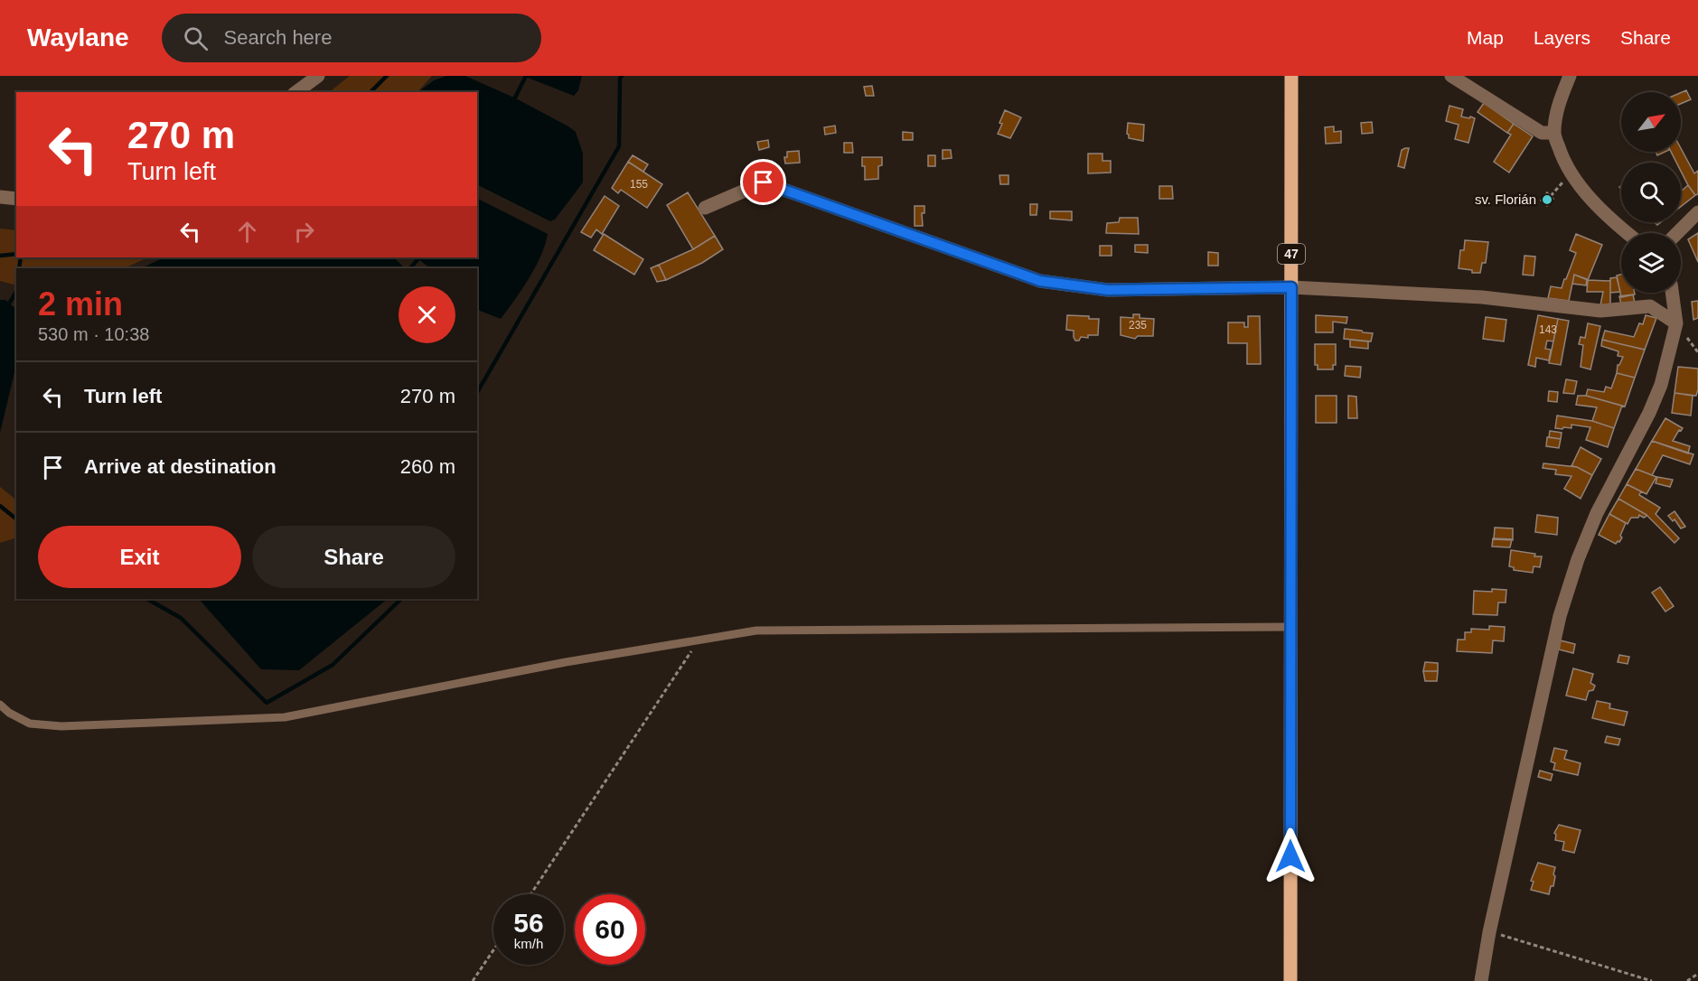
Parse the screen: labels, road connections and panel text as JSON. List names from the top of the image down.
{
  "streets": {
    "main road": ["47"]
  },
  "places": ["sv. Florián"],
  "house_numbers": ["155", "235", "143"],
  "north": "top right",
  "page": {
    "header": "Waylane",
    "search": "Search here",
    "nav": ["Map", "Layers", "Share"],
    "turn": ["270 m", "Turn left"],
    "heading": ["2 min", "530 m · 10:38"],
    "list": [
      {
        "name": "Turn left",
        "value": "270 m"
      },
      {
        "name": "Arrive at destination",
        "value": "260 m"
      }
    ],
    "buttons": ["Exit", "Share"],
    "speed": "56 km/h",
    "limit": "60"
  }
}
